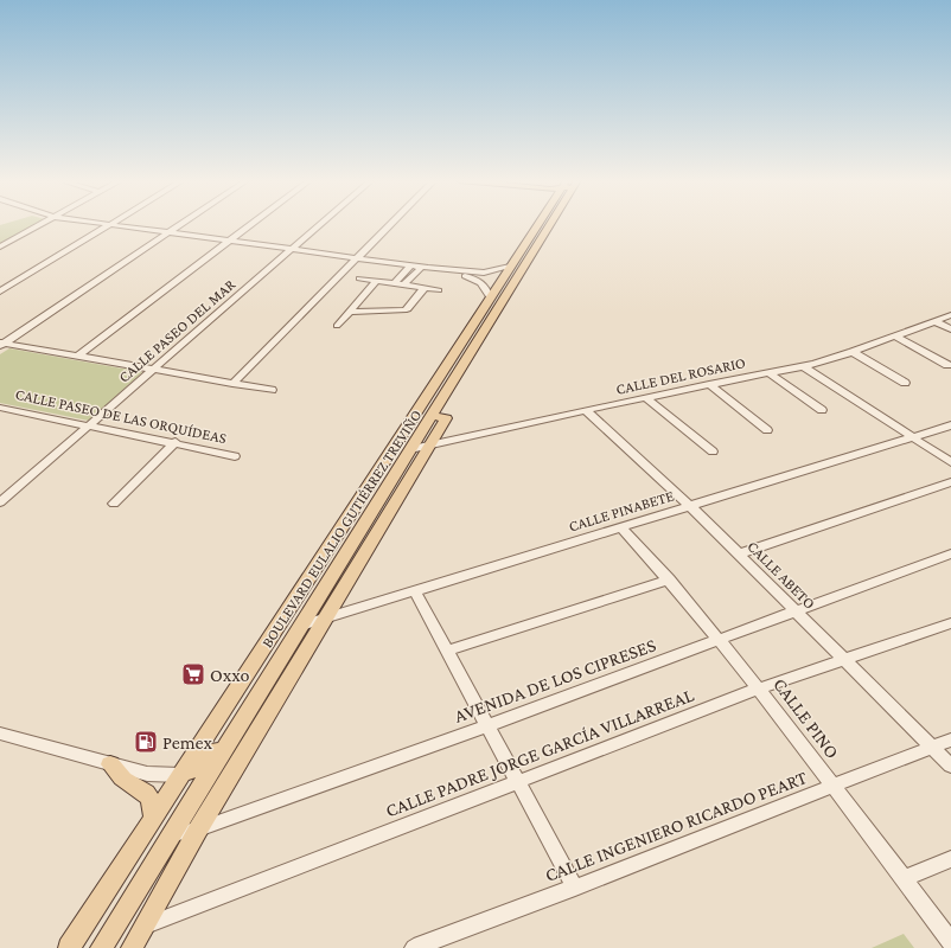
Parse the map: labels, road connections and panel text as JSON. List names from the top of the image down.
{
  "streets": {
    "main road": ["BOULEVARD EULALIO GUTIÉRREZ TREVIÑO"],
    "street": [
      "CALLE PASEO DEL MAR",
      "CALLE DEL ROSARIO",
      "CALLE PASEO DE LAS ORQUÍDEAS",
      "CALLE PINABETE",
      "CALLE ABETO",
      "AVENIDA DE LOS CIPRESES",
      "CALLE PINO",
      "CALLE PADRE JORGE GARCÍA VILLARREAL",
      "CALLE INGENIERO RICARDO PEART"
    ]
  },
  "crossings": [
    ["CALLE PASEO DEL MAR", "CALLE PASEO DE LAS ORQUÍDEAS"],
    ["CALLE DEL ROSARIO", "BOULEVARD EULALIO GUTIÉRREZ TREVIÑO"],
    ["CALLE DEL ROSARIO", "CALLE ABETO"],
    ["CALLE PINABETE", "BOULEVARD EULALIO GUTIÉRREZ TREVIÑO"],
    ["CALLE PINABETE", "CALLE ABETO"],
    ["CALLE PINABETE", "CALLE PINO"],
    ["BOULEVARD EULALIO GUTIÉRREZ TREVIÑO", "AVENIDA DE LOS CIPRESES"],
    ["BOULEVARD EULALIO GUTIÉRREZ TREVIÑO", "CALLE PADRE JORGE GARCÍA VILLARREAL"],
    ["CALLE ABETO", "AVENIDA DE LOS CIPRESES"],
    ["CALLE ABETO", "CALLE PADRE JORGE GARCÍA VILLARREAL"],
    ["CALLE ABETO", "CALLE INGENIERO RICARDO PEART"],
    ["AVENIDA DE LOS CIPRESES", "CALLE PINO"],
    ["CALLE PINO", "CALLE PADRE JORGE GARCÍA VILLARREAL"],
    ["CALLE PINO", "CALLE INGENIERO RICARDO PEART"]
  ],
  "places": {
    "supermarket": ["Oxxo"],
    "fuel station": ["Pemex"]
  }
}
